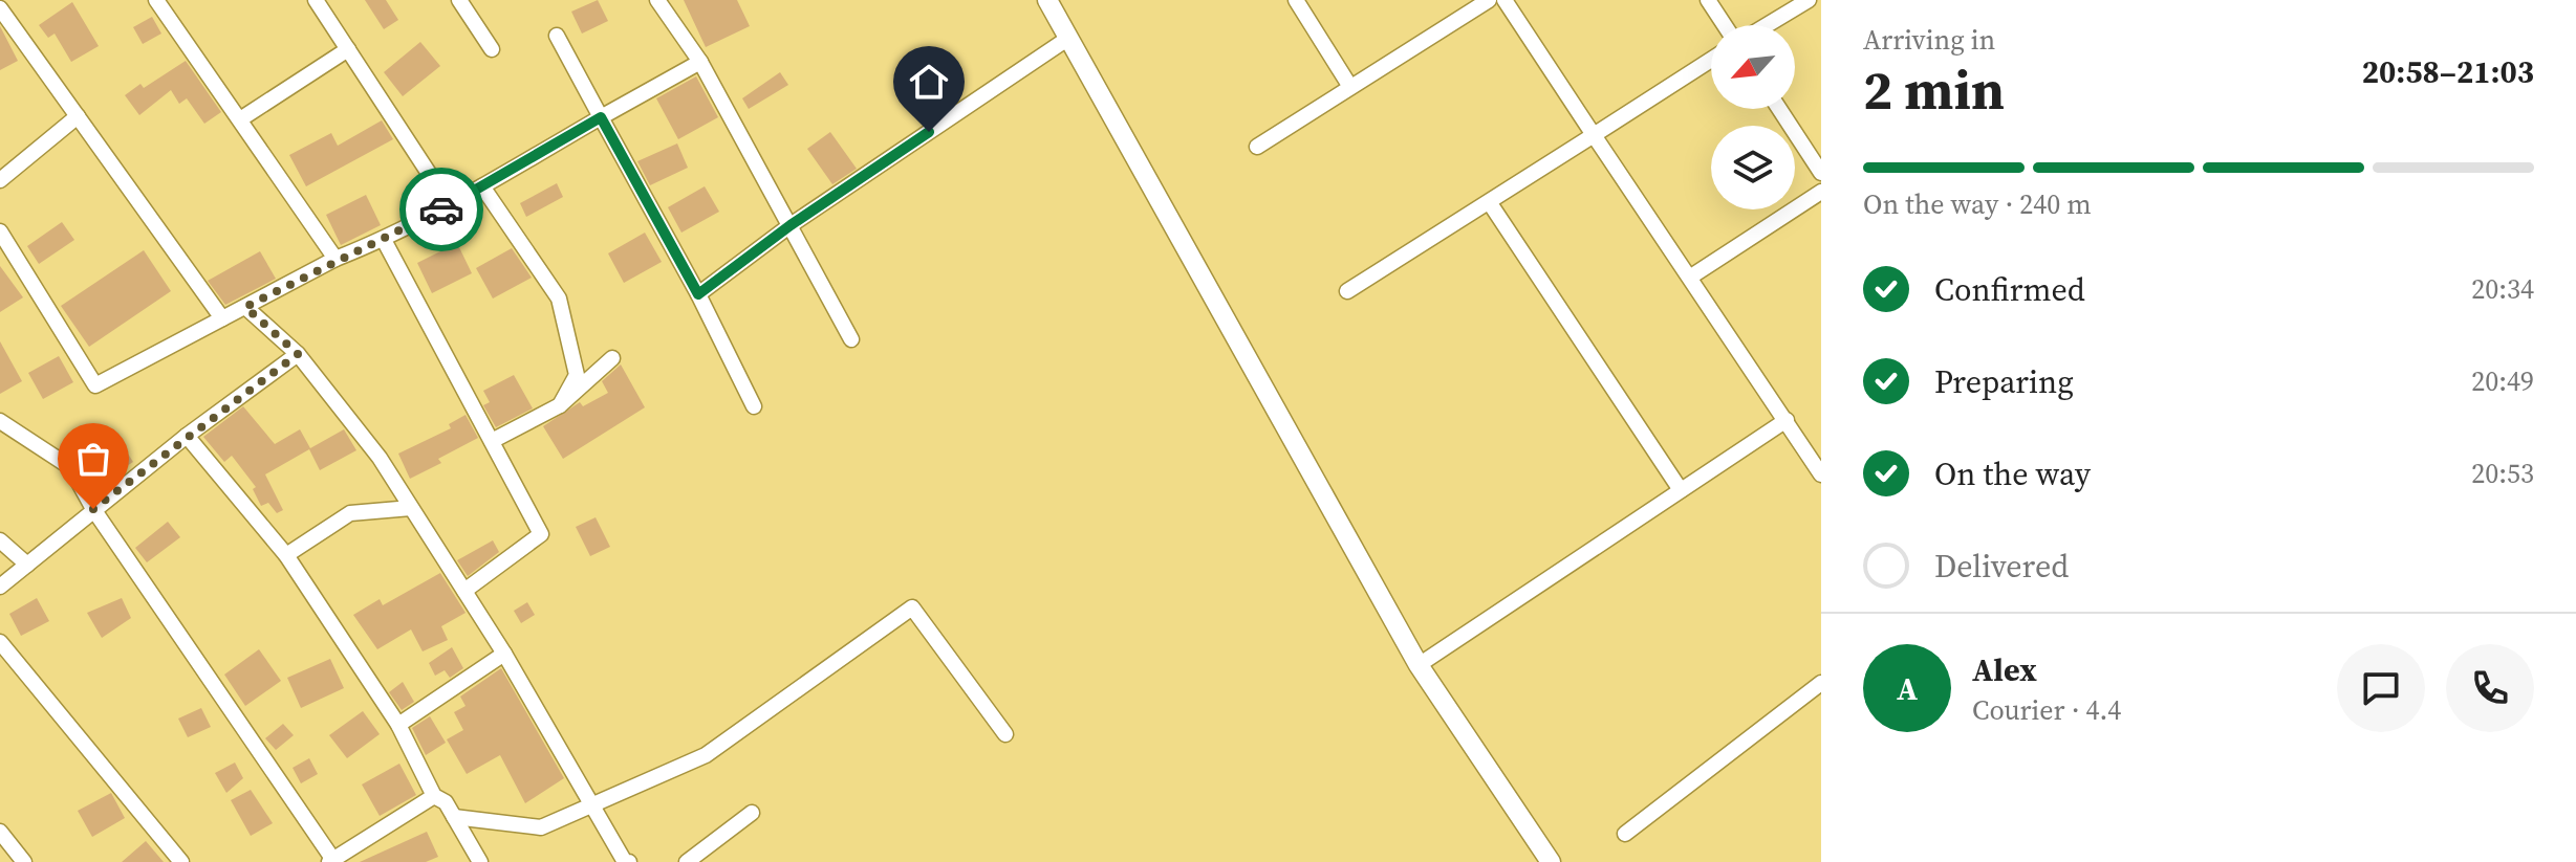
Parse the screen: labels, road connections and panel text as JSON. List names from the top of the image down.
{
  "north": "bottom left",
  "page": {
    "heading": ["2 min", "Arriving in", "20:58–21:03"],
    "panel": ["Alex", "Courier · 4.4"],
    "bar": "On the way · 240 m",
    "list": [
      ["Confirmed", "20:34"],
      ["Preparing", "20:49"],
      ["On the way", "20:53"],
      "Delivered"
    ],
    "round": "A"
  }
}
